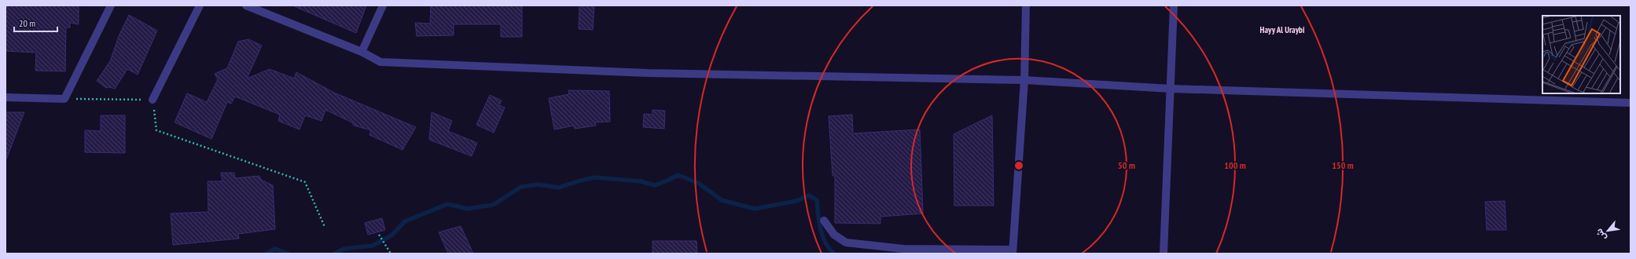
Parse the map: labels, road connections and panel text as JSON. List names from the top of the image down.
{
  "districts": ["Hayy Al Uraybi"],
  "scale_bar": "20 m",
  "north": "bottom left",
  "rings": ["50 m", "100 m", "150 m"]
}
